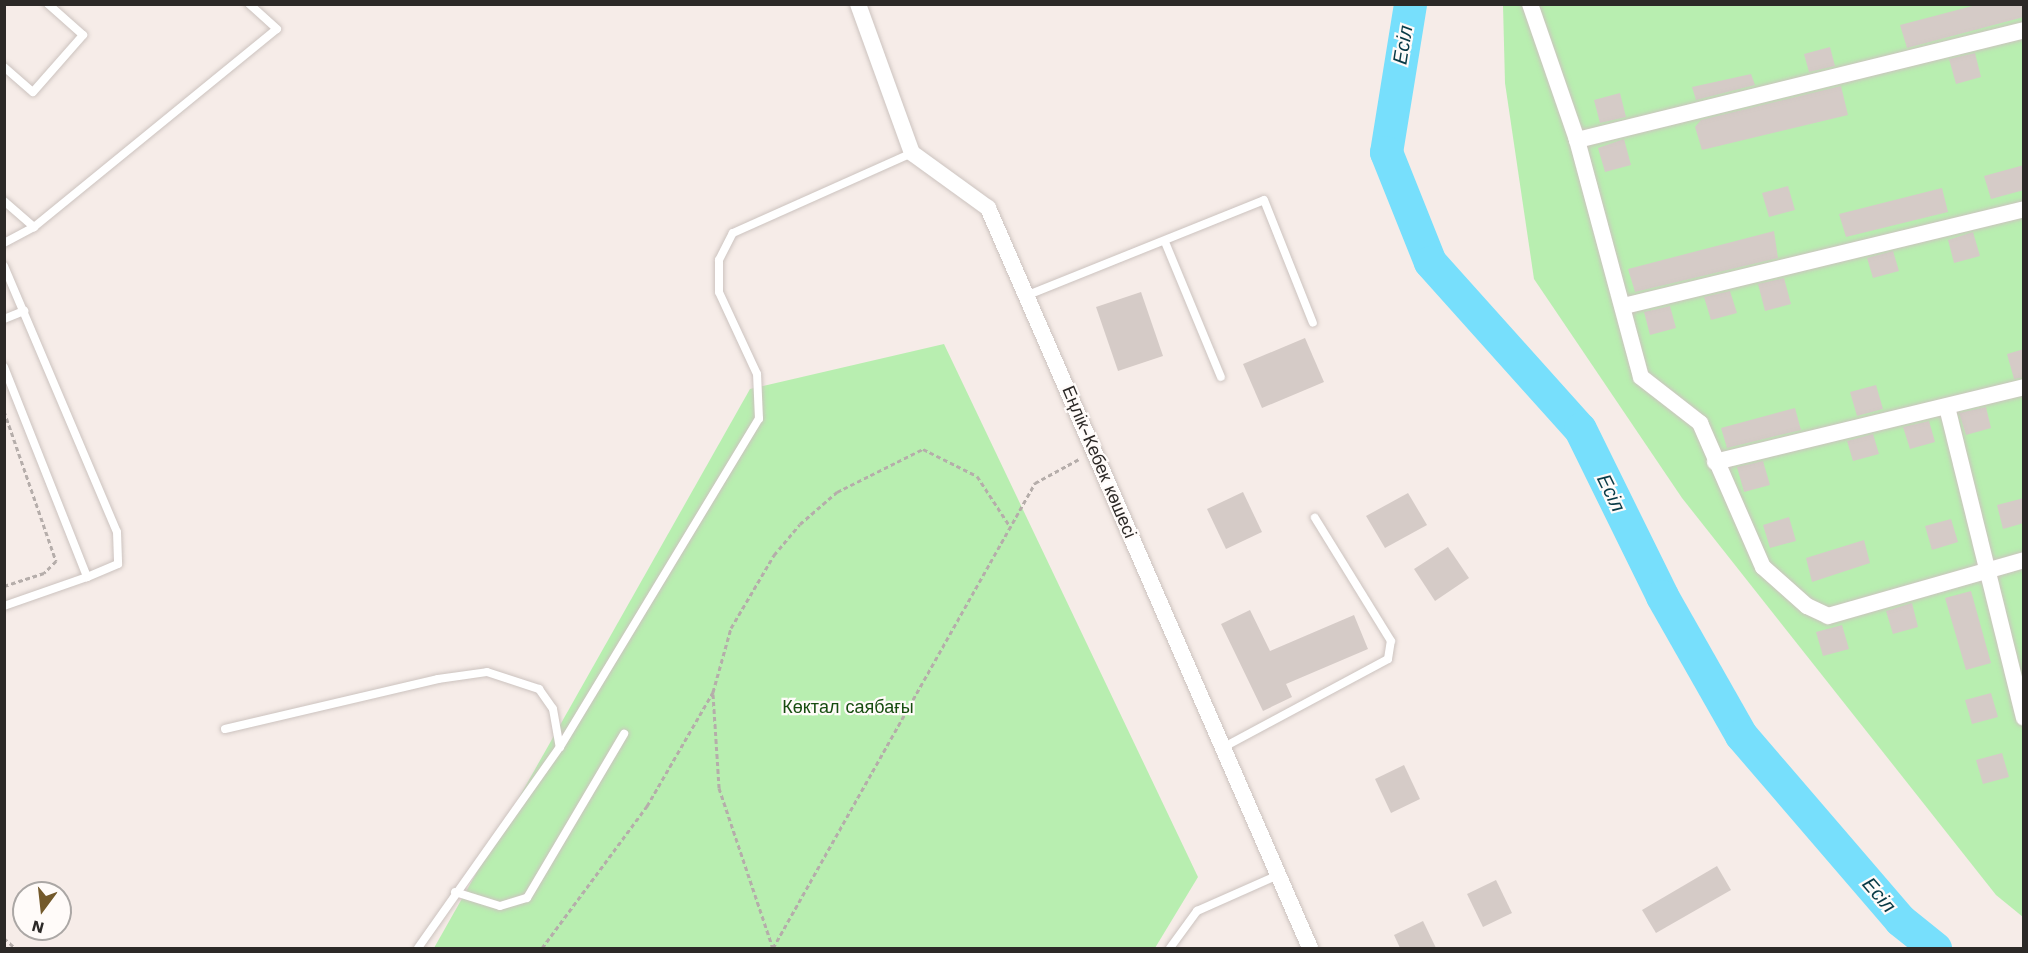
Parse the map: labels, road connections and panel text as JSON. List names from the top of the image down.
{
  "streets": {
    "street": ["Еңлік-Кебек көшесі"]
  },
  "water": ["Есіл"],
  "parks": ["Көктал саябағы"],
  "north": "bottom"
}
